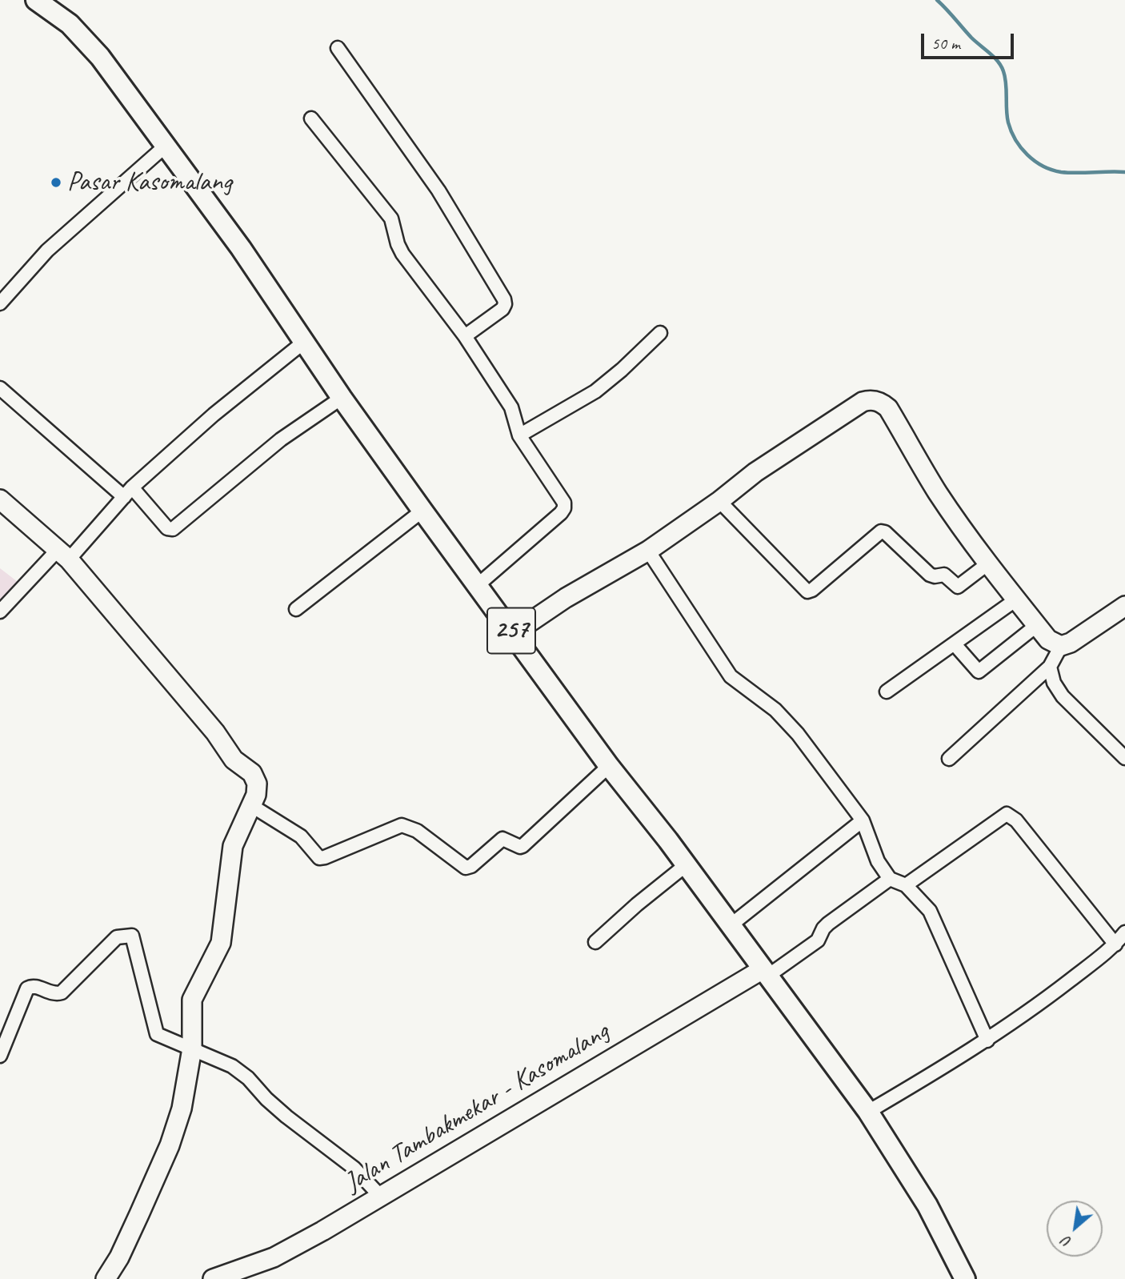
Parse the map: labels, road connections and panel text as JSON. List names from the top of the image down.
{
  "streets": {
    "main road": ["257"],
    "street": ["Jalan Tambakmekar - Kasomalang"]
  },
  "crossings": [
    ["257", "Jalan Tambakmekar - Kasomalang"]
  ],
  "places": ["Pasar Kasomalang"],
  "scale_bar": "50 m",
  "north": "bottom left"
}
